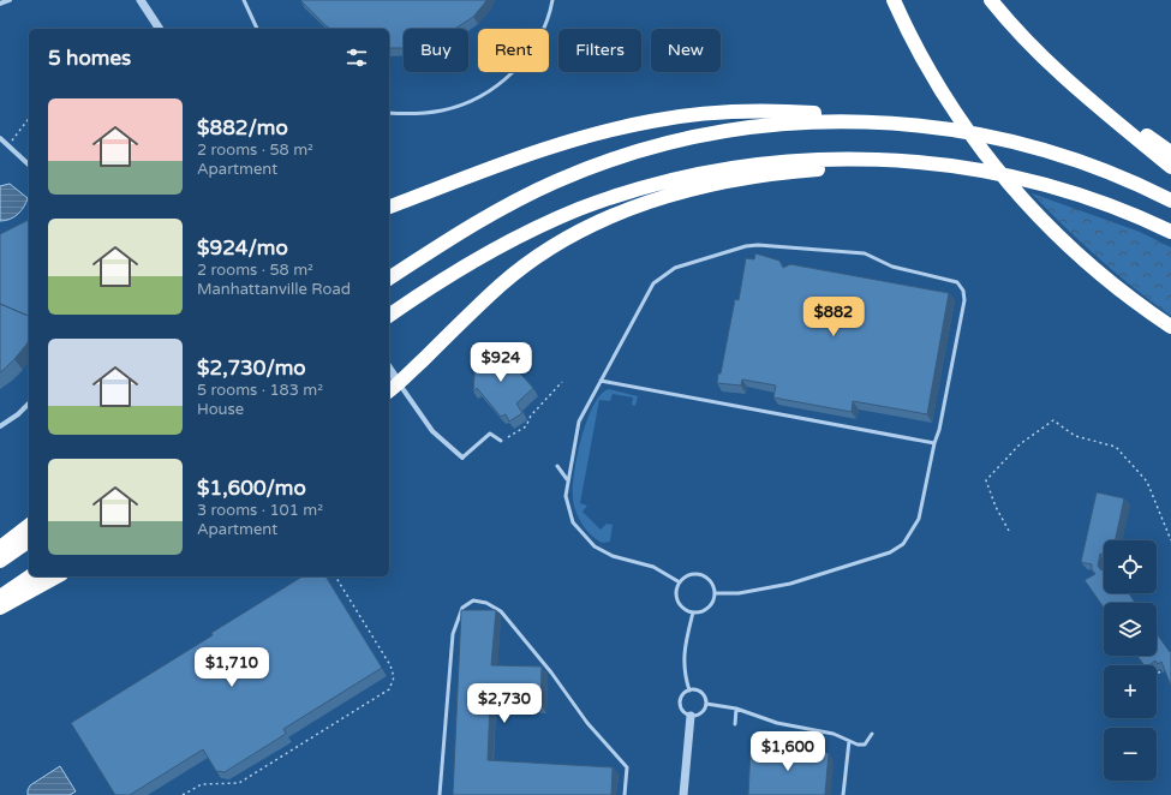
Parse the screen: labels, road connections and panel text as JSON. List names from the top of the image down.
{
  "page": {
    "chip": [
      "Buy",
      "Rent",
      "Filters",
      "New"
    ],
    "heading": "5 homes",
    "list": [
      {
        "name": "$882/mo",
        "note": "2 rooms · 58 m² · Apartment"
      },
      {
        "name": "$924/mo",
        "note": "2 rooms · 58 m² · Manhattanville Road"
      },
      {
        "name": "$2,730/mo",
        "note": "5 rooms · 183 m² · House"
      },
      {
        "name": "$1,600/mo",
        "note": "3 rooms · 101 m² · Apartment"
      }
    ],
    "price": [
      "$882",
      "$924",
      "$1,710",
      "$2,730",
      "$1,600"
    ],
    "map_buttons": ["+", "−"]
  }
}
